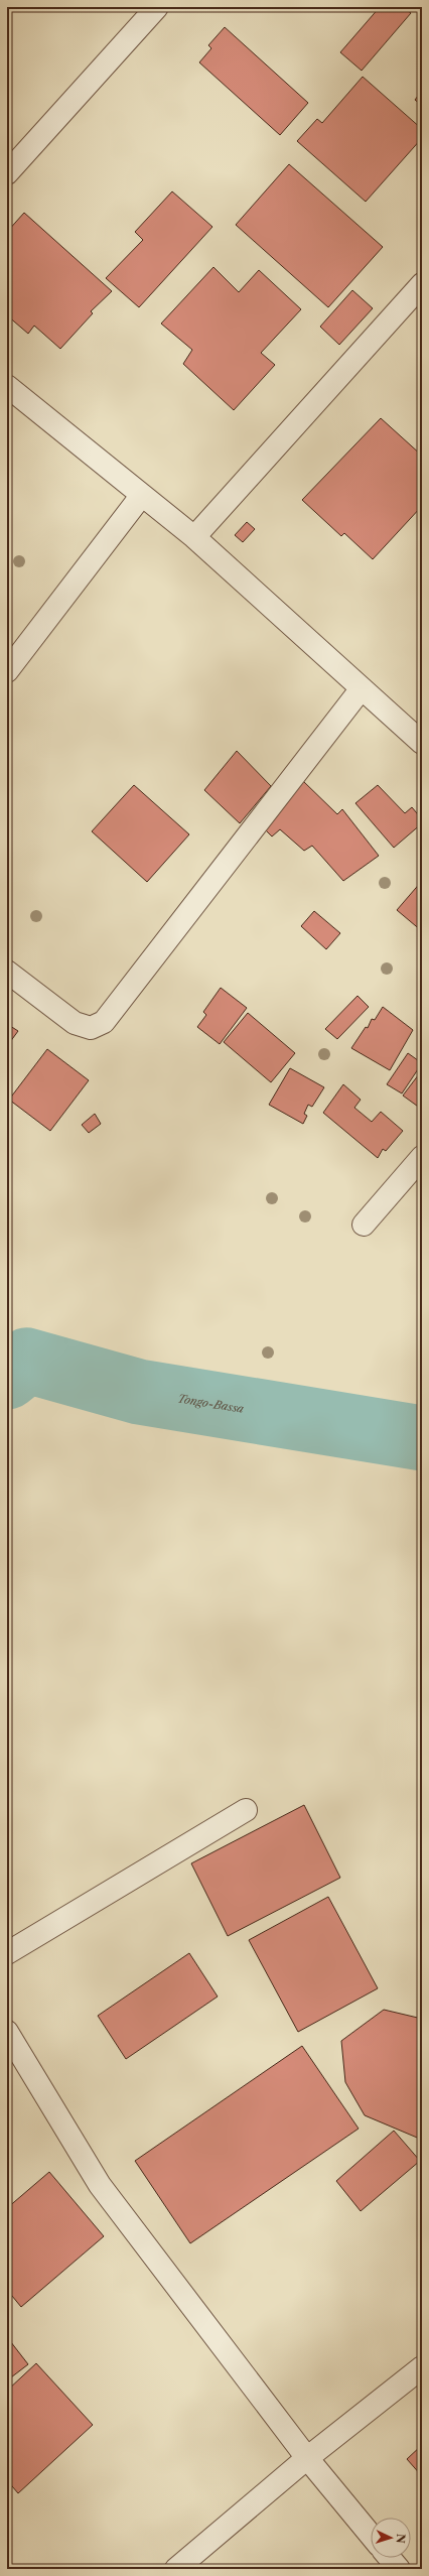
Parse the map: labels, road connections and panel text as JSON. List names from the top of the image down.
{
  "water": ["Tongo-Bassa"],
  "north": "right"
}
